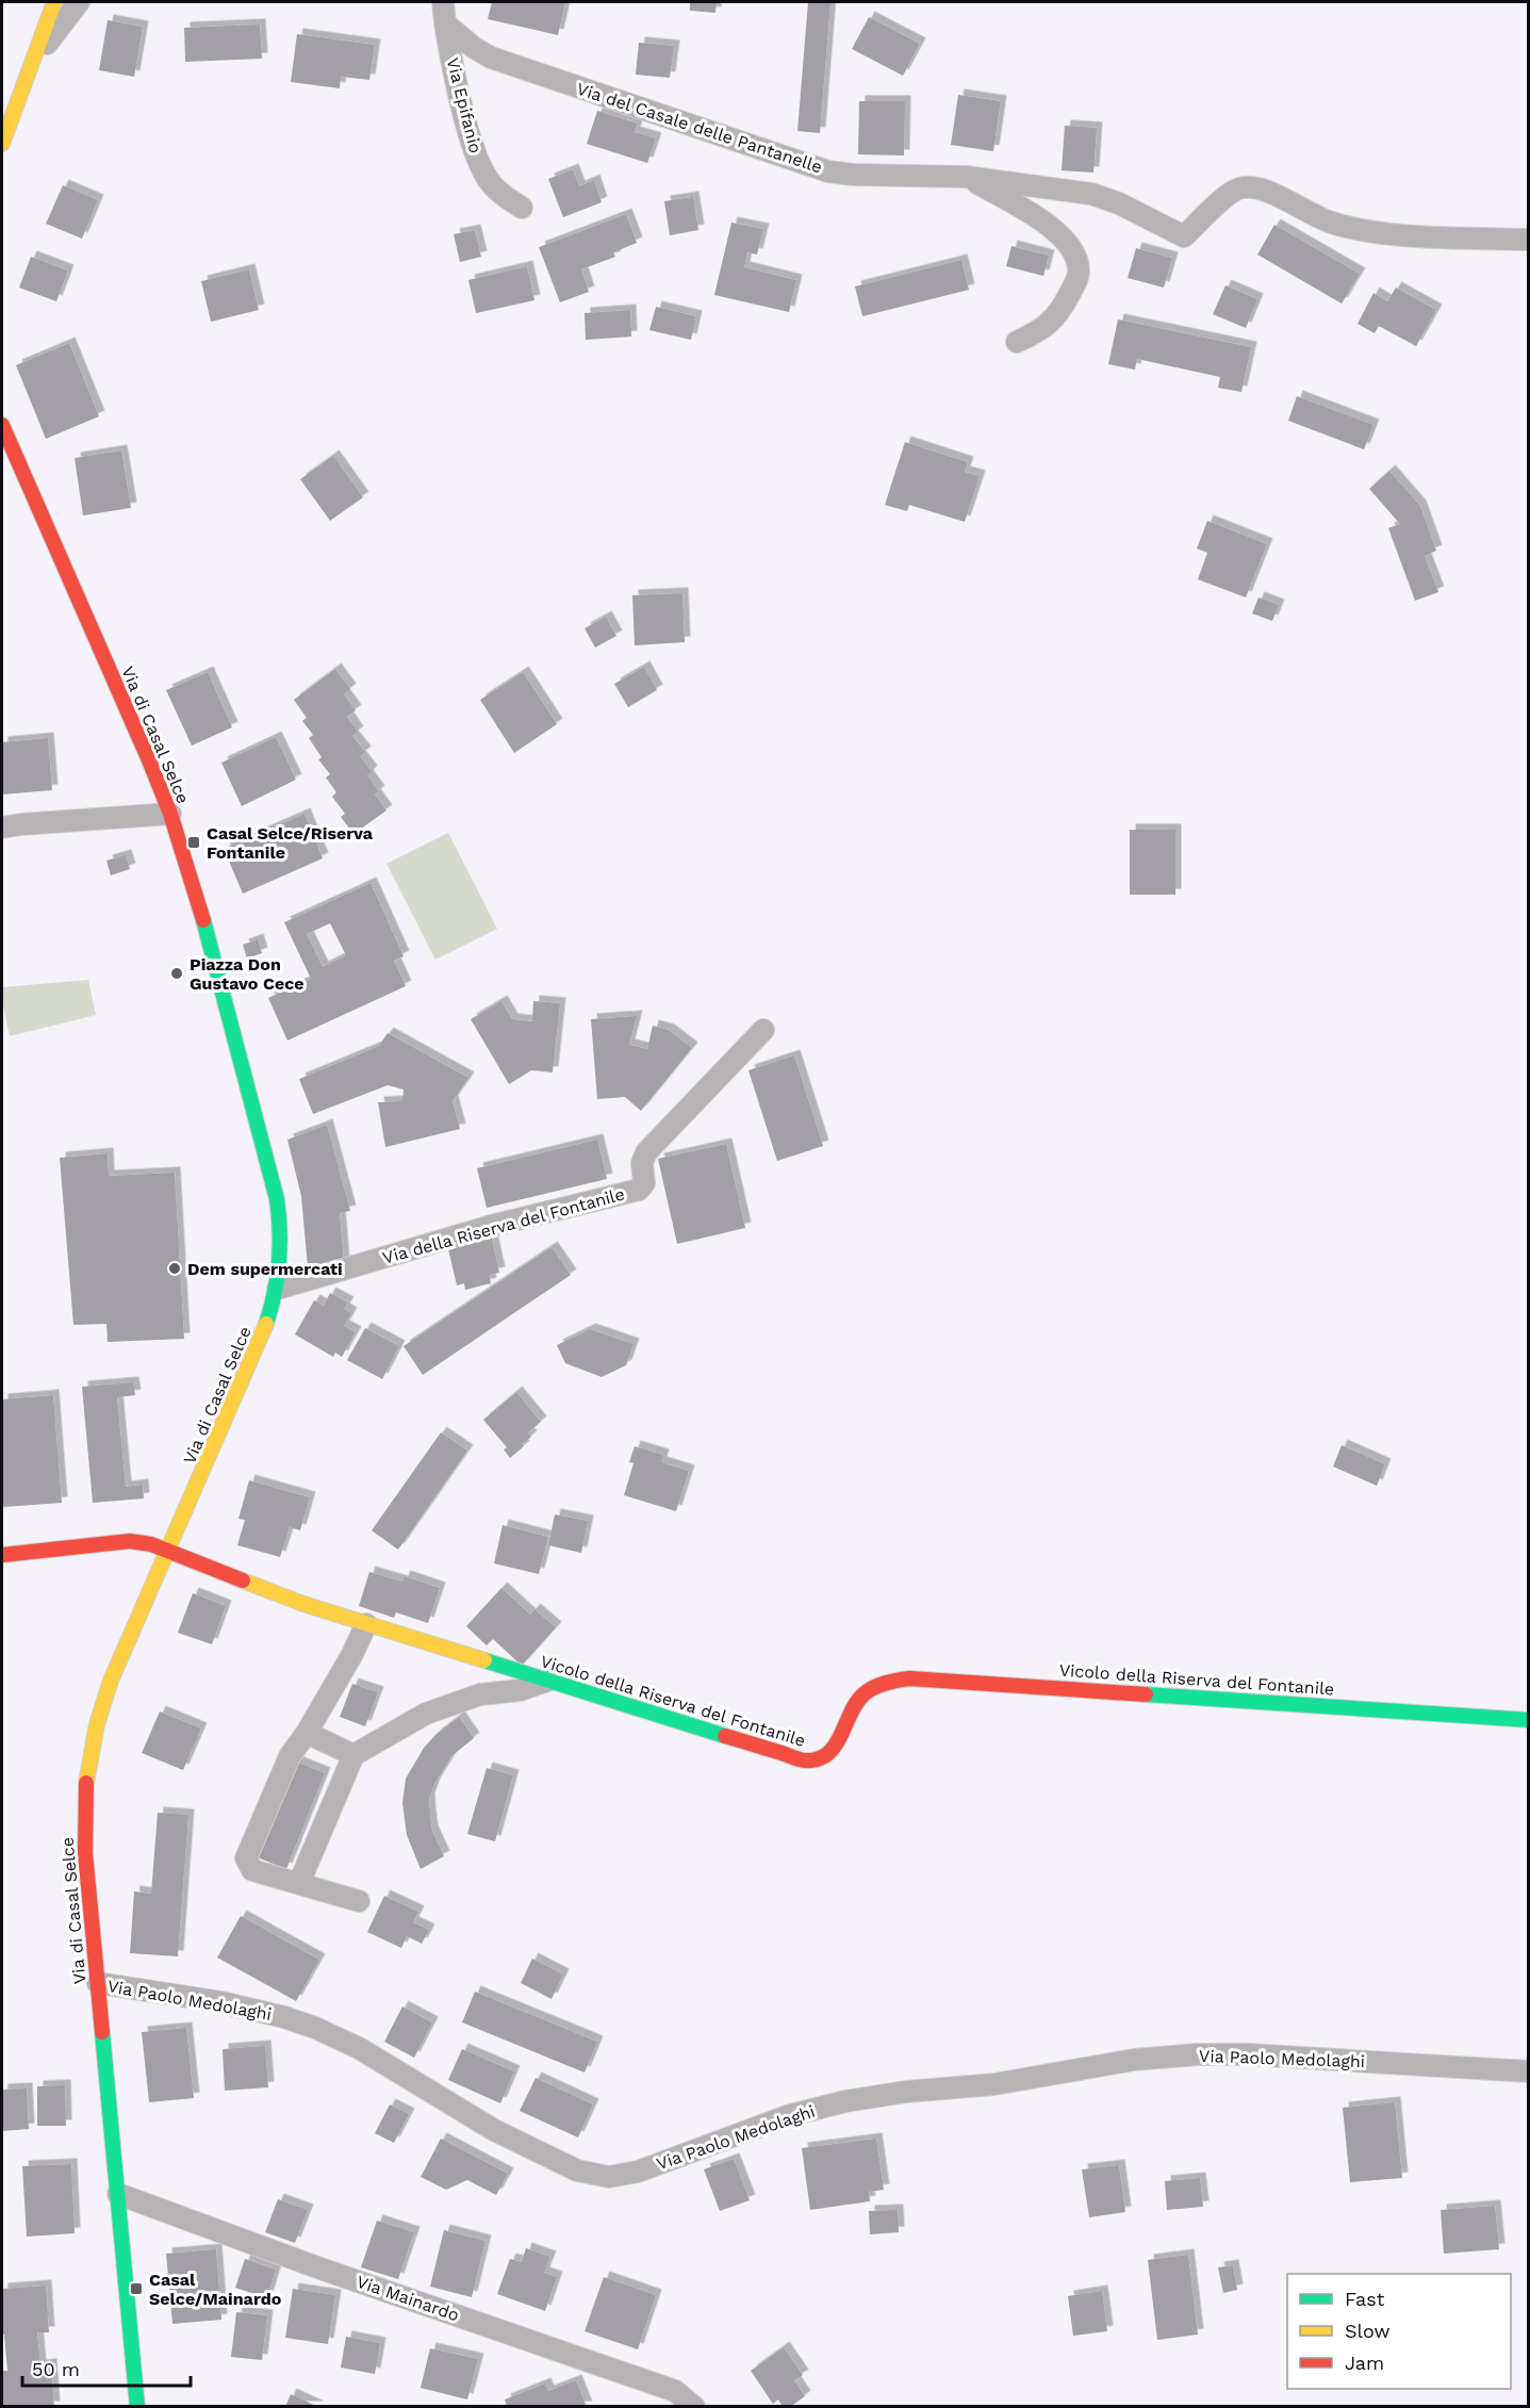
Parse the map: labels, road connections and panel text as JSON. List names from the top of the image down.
{
  "streets": {
    "main road": ["Via di Casal Selce", "Vicolo della Riserva del Fontanile"],
    "street": [
      "Via Epifanio",
      "Via del Casale delle Pantanelle",
      "Via della Riserva del Fontanile",
      "Via Paolo Medolaghi",
      "Via Mainardo"
    ]
  },
  "crossings": [
    ["Via Epifanio", "Via del Casale delle Pantanelle"],
    ["Via di Casal Selce", "Via della Riserva del Fontanile"],
    ["Via di Casal Selce", "Vicolo della Riserva del Fontanile"],
    ["Via di Casal Selce", "Via Paolo Medolaghi"],
    ["Via di Casal Selce", "Via Mainardo"]
  ],
  "places": {
    "transit": ["Casal Selce/Riserva Fontanile", "Casal Selce/Mainardo"],
    "other": ["Piazza Don Gustavo Cece", "Dem supermercati"]
  },
  "legend": ["Fast", "Slow", "Jam"],
  "scale_bar": "50 m"
}
